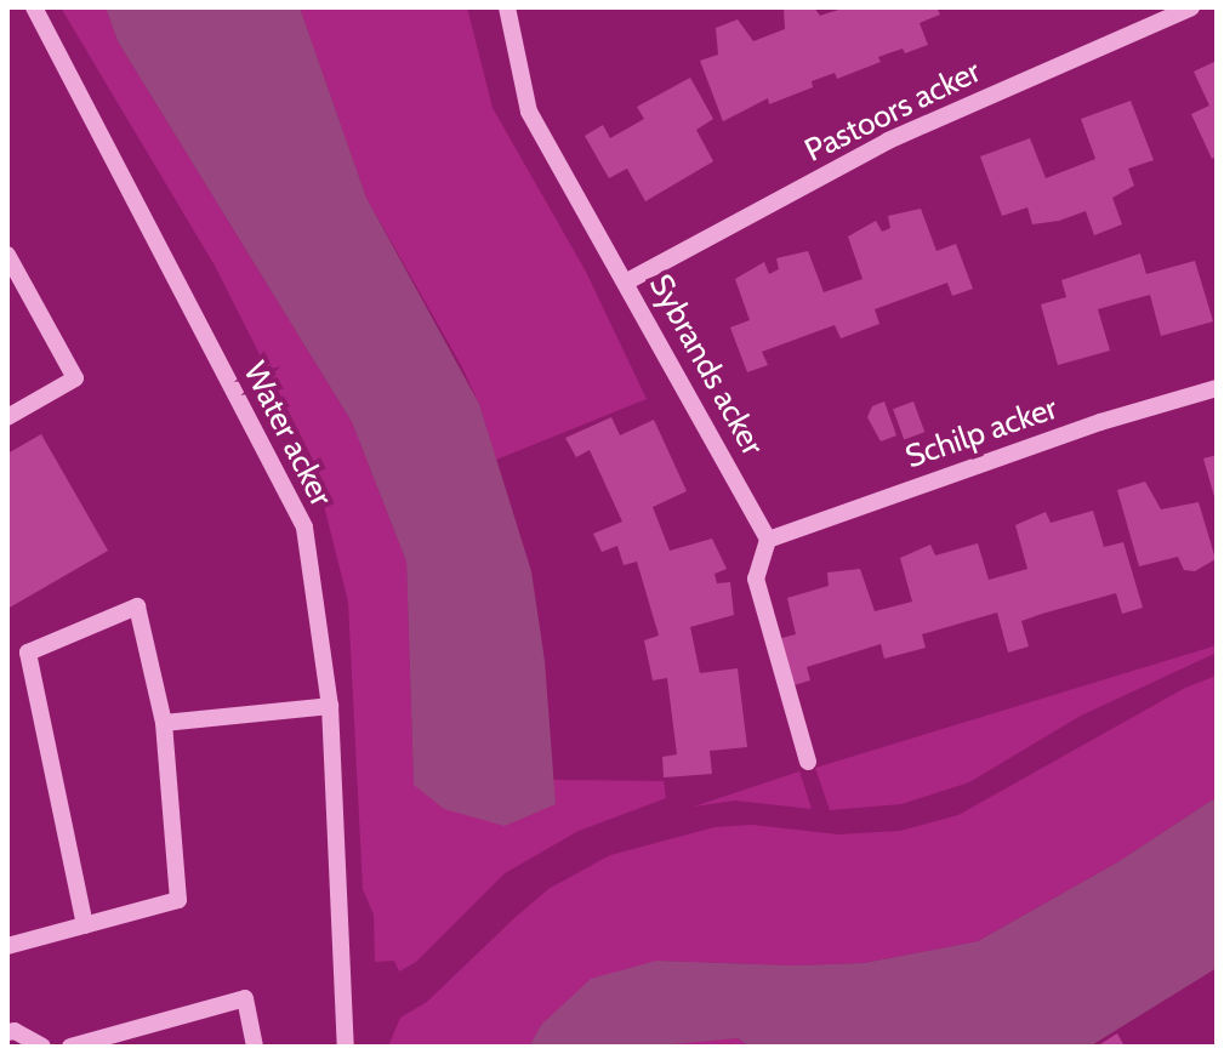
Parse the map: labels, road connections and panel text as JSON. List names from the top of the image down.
{
  "streets": {
    "street": [
      "Pastoors acker",
      "Sybrands acker",
      "Schilp acker",
      "Water acker"
    ]
  },
  "crossings": [
    ["Pastoors acker", "Sybrands acker"],
    ["Sybrands acker", "Schilp acker"]
  ]
}
